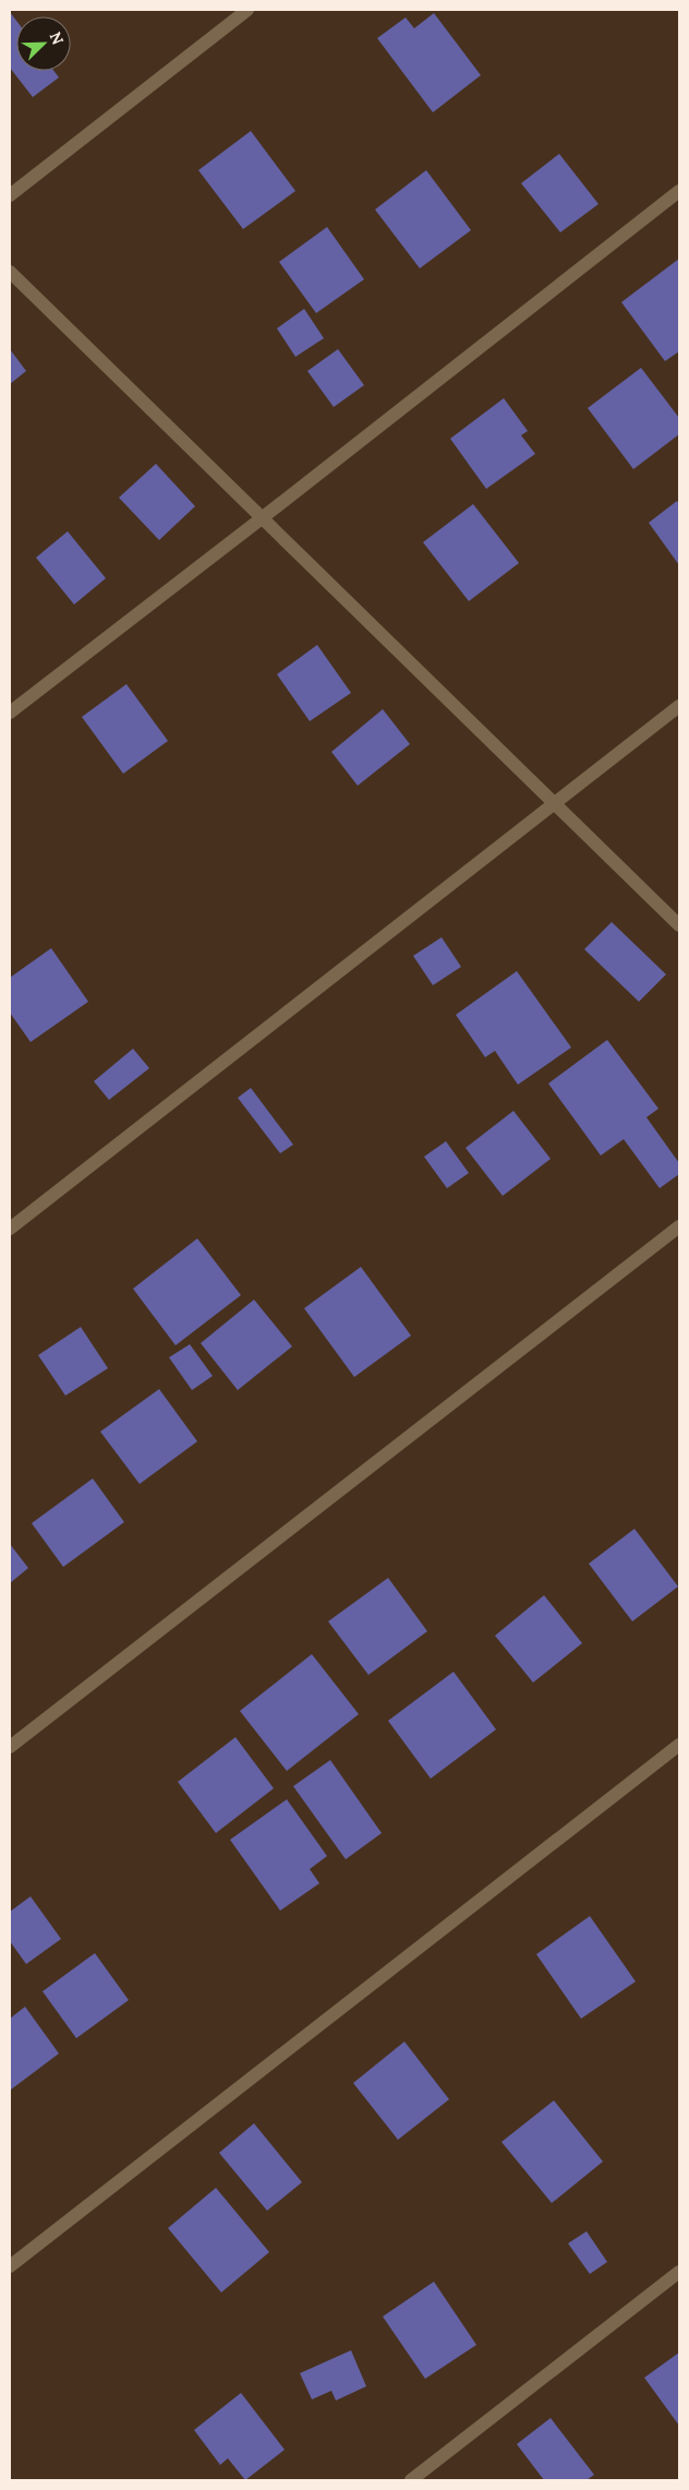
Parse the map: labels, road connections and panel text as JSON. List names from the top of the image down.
{
  "north": "top right"
}
